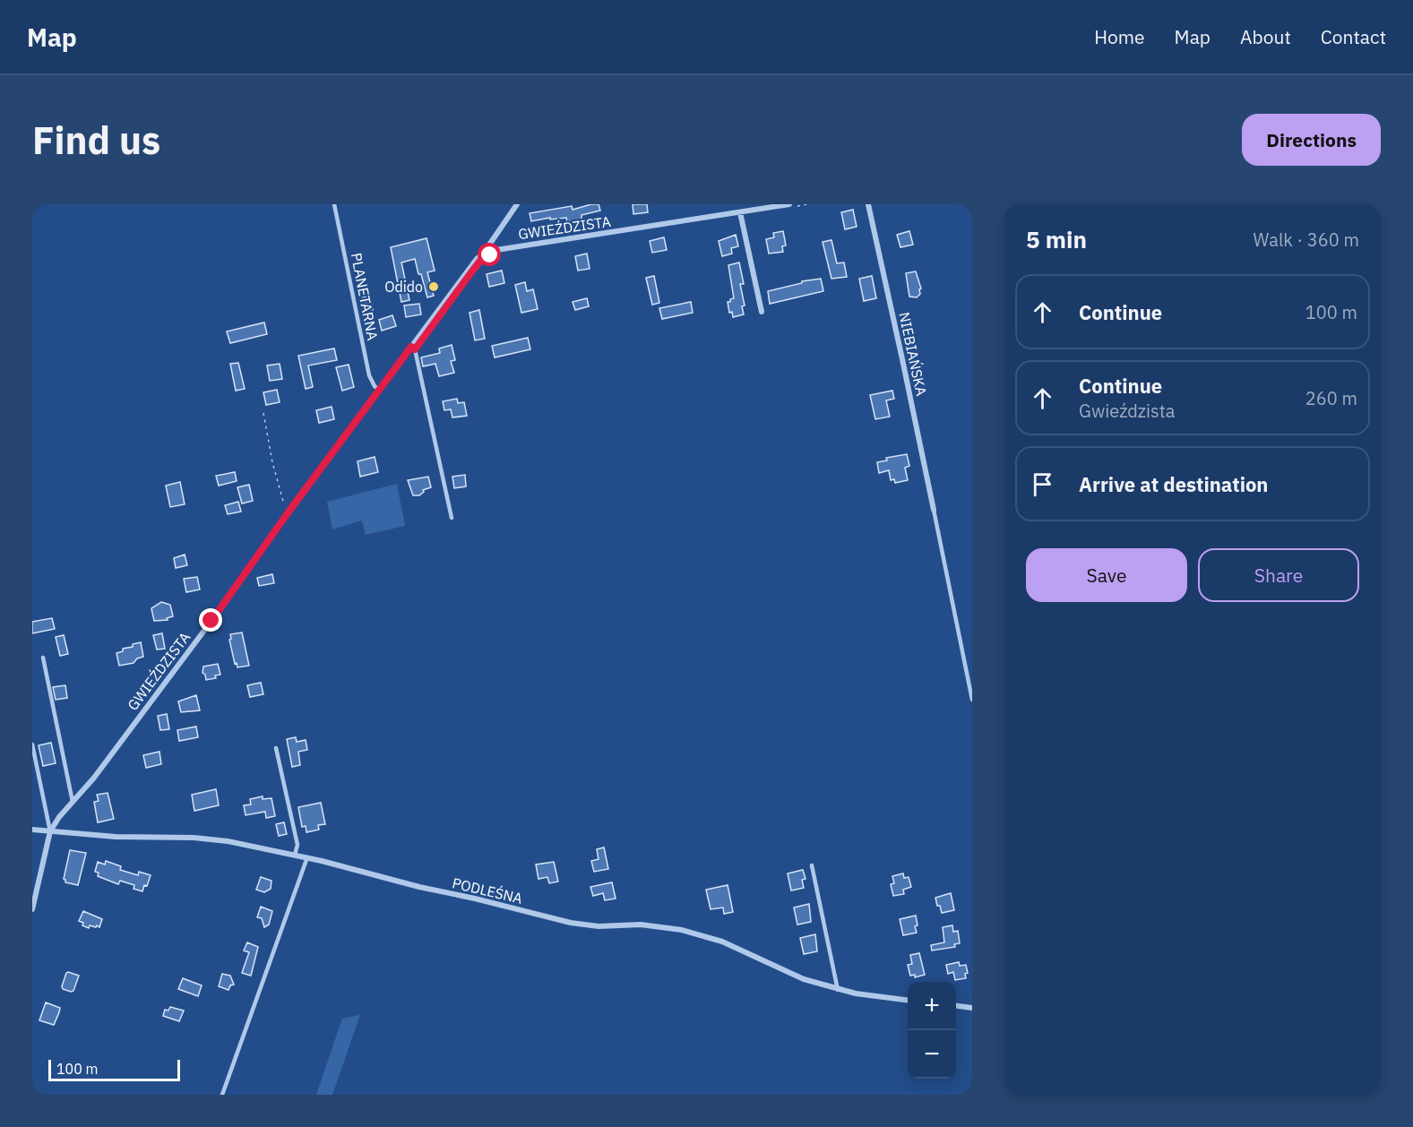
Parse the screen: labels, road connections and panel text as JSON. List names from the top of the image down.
{
  "streets": {
    "street": ["GWIEŹDZISTA", "NIEBIAŃSKA", "PODLEŚNA"],
    "lane": ["PLANETARNA"]
  },
  "crossings": [
    ["GWIEŹDZISTA", "PLANETARNA"],
    ["GWIEŹDZISTA", "PODLEŚNA"]
  ],
  "places": ["Odido"],
  "scale_bar": "100 m",
  "page": {
    "header": "Map",
    "nav": [
      "Home",
      "Map",
      "About",
      "Contact"
    ],
    "buttons": [
      "Directions",
      ["Save", "Share"]
    ],
    "title": "Find us",
    "heading": ["5 min", "Walk · 360 m"],
    "list": [
      ["Continue", "100 m"],
      ["Continue", "Gwieździsta", "260 m"],
      "Arrive at destination"
    ],
    "map_buttons": ["+", "−"],
    "scale": "100 m"
  }
}
